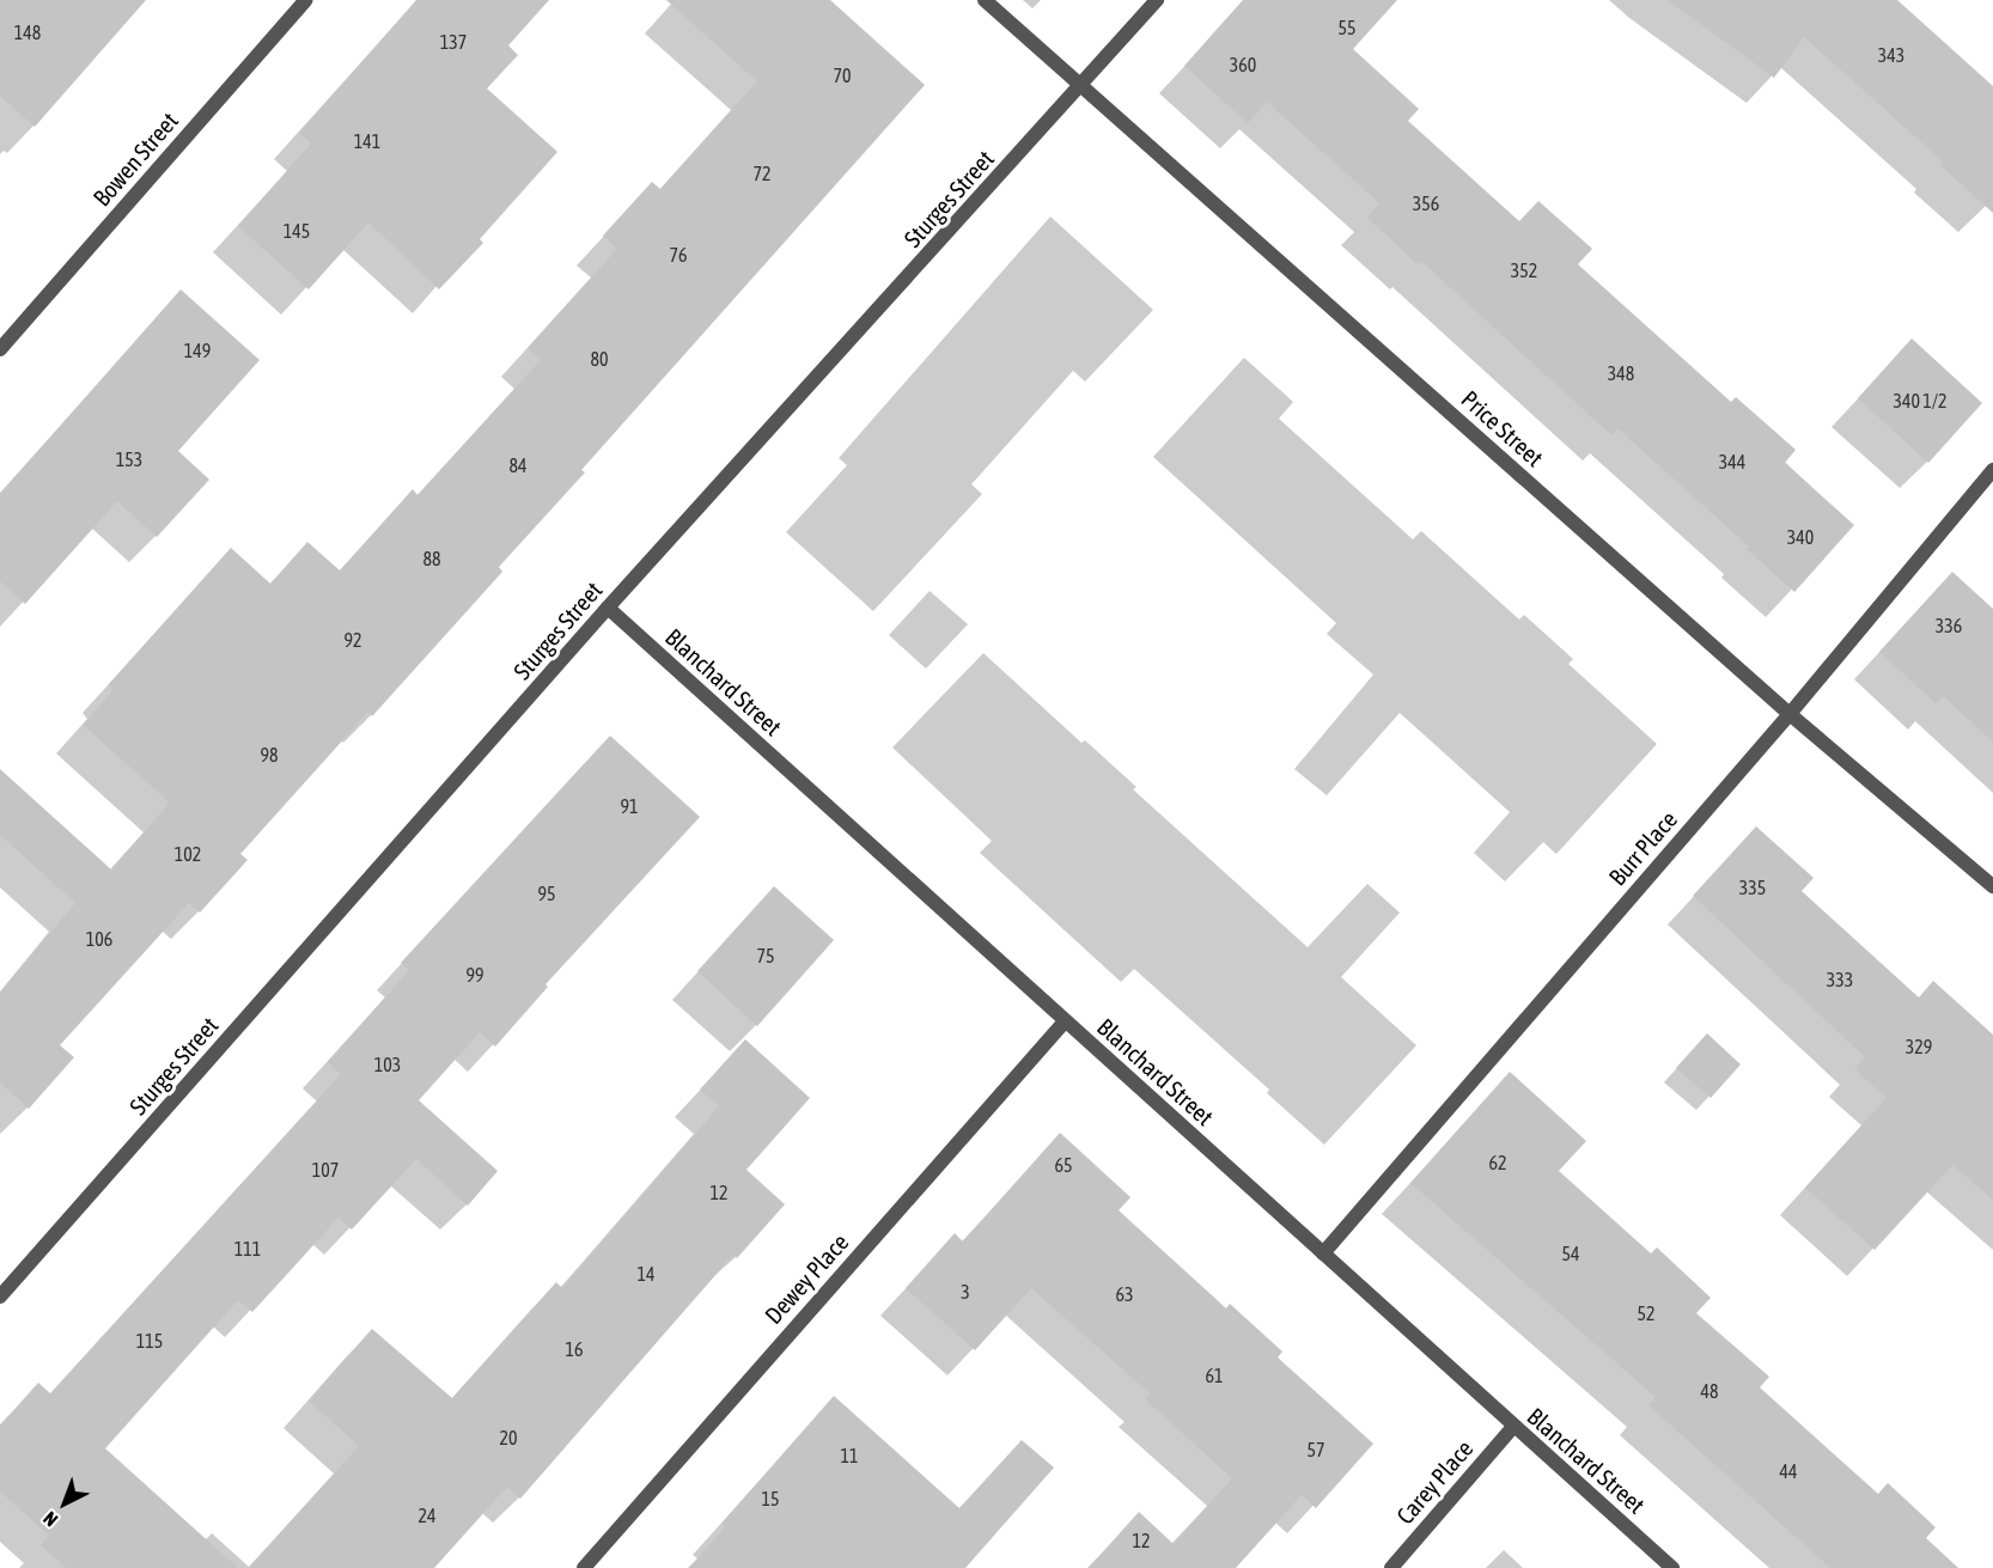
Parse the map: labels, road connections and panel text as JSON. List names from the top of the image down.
{
  "streets": {
    "street": [
      "Bowen Street",
      "Sturges Street",
      "Price Street",
      "Blanchard Street",
      "Burr Place",
      "Dewey Place",
      "Carey Place"
    ]
  },
  "crossings": [
    ["Sturges Street", "Price Street"],
    ["Sturges Street", "Blanchard Street"],
    ["Price Street", "Burr Place"],
    ["Blanchard Street", "Burr Place"],
    ["Blanchard Street", "Dewey Place"],
    ["Blanchard Street", "Carey Place"]
  ],
  "house_numbers": [
    "55",
    "148",
    "137",
    "343",
    "360",
    "70",
    "141",
    "72",
    "356",
    "145",
    "76",
    "352",
    "149",
    "80",
    "348",
    "340 1/2",
    "153",
    "344",
    "84",
    "340",
    "88",
    "336",
    "92",
    "98",
    "91",
    "102",
    "335",
    "95",
    "106",
    "75",
    "99",
    "333",
    "329",
    "103",
    "62",
    "65",
    "107",
    "12",
    "111",
    "54",
    "14",
    "3",
    "63",
    "52",
    "115",
    "16",
    "61",
    "48",
    "20",
    "57",
    "11",
    "44",
    "15",
    "24",
    "12"
  ],
  "north": "bottom left"
}
